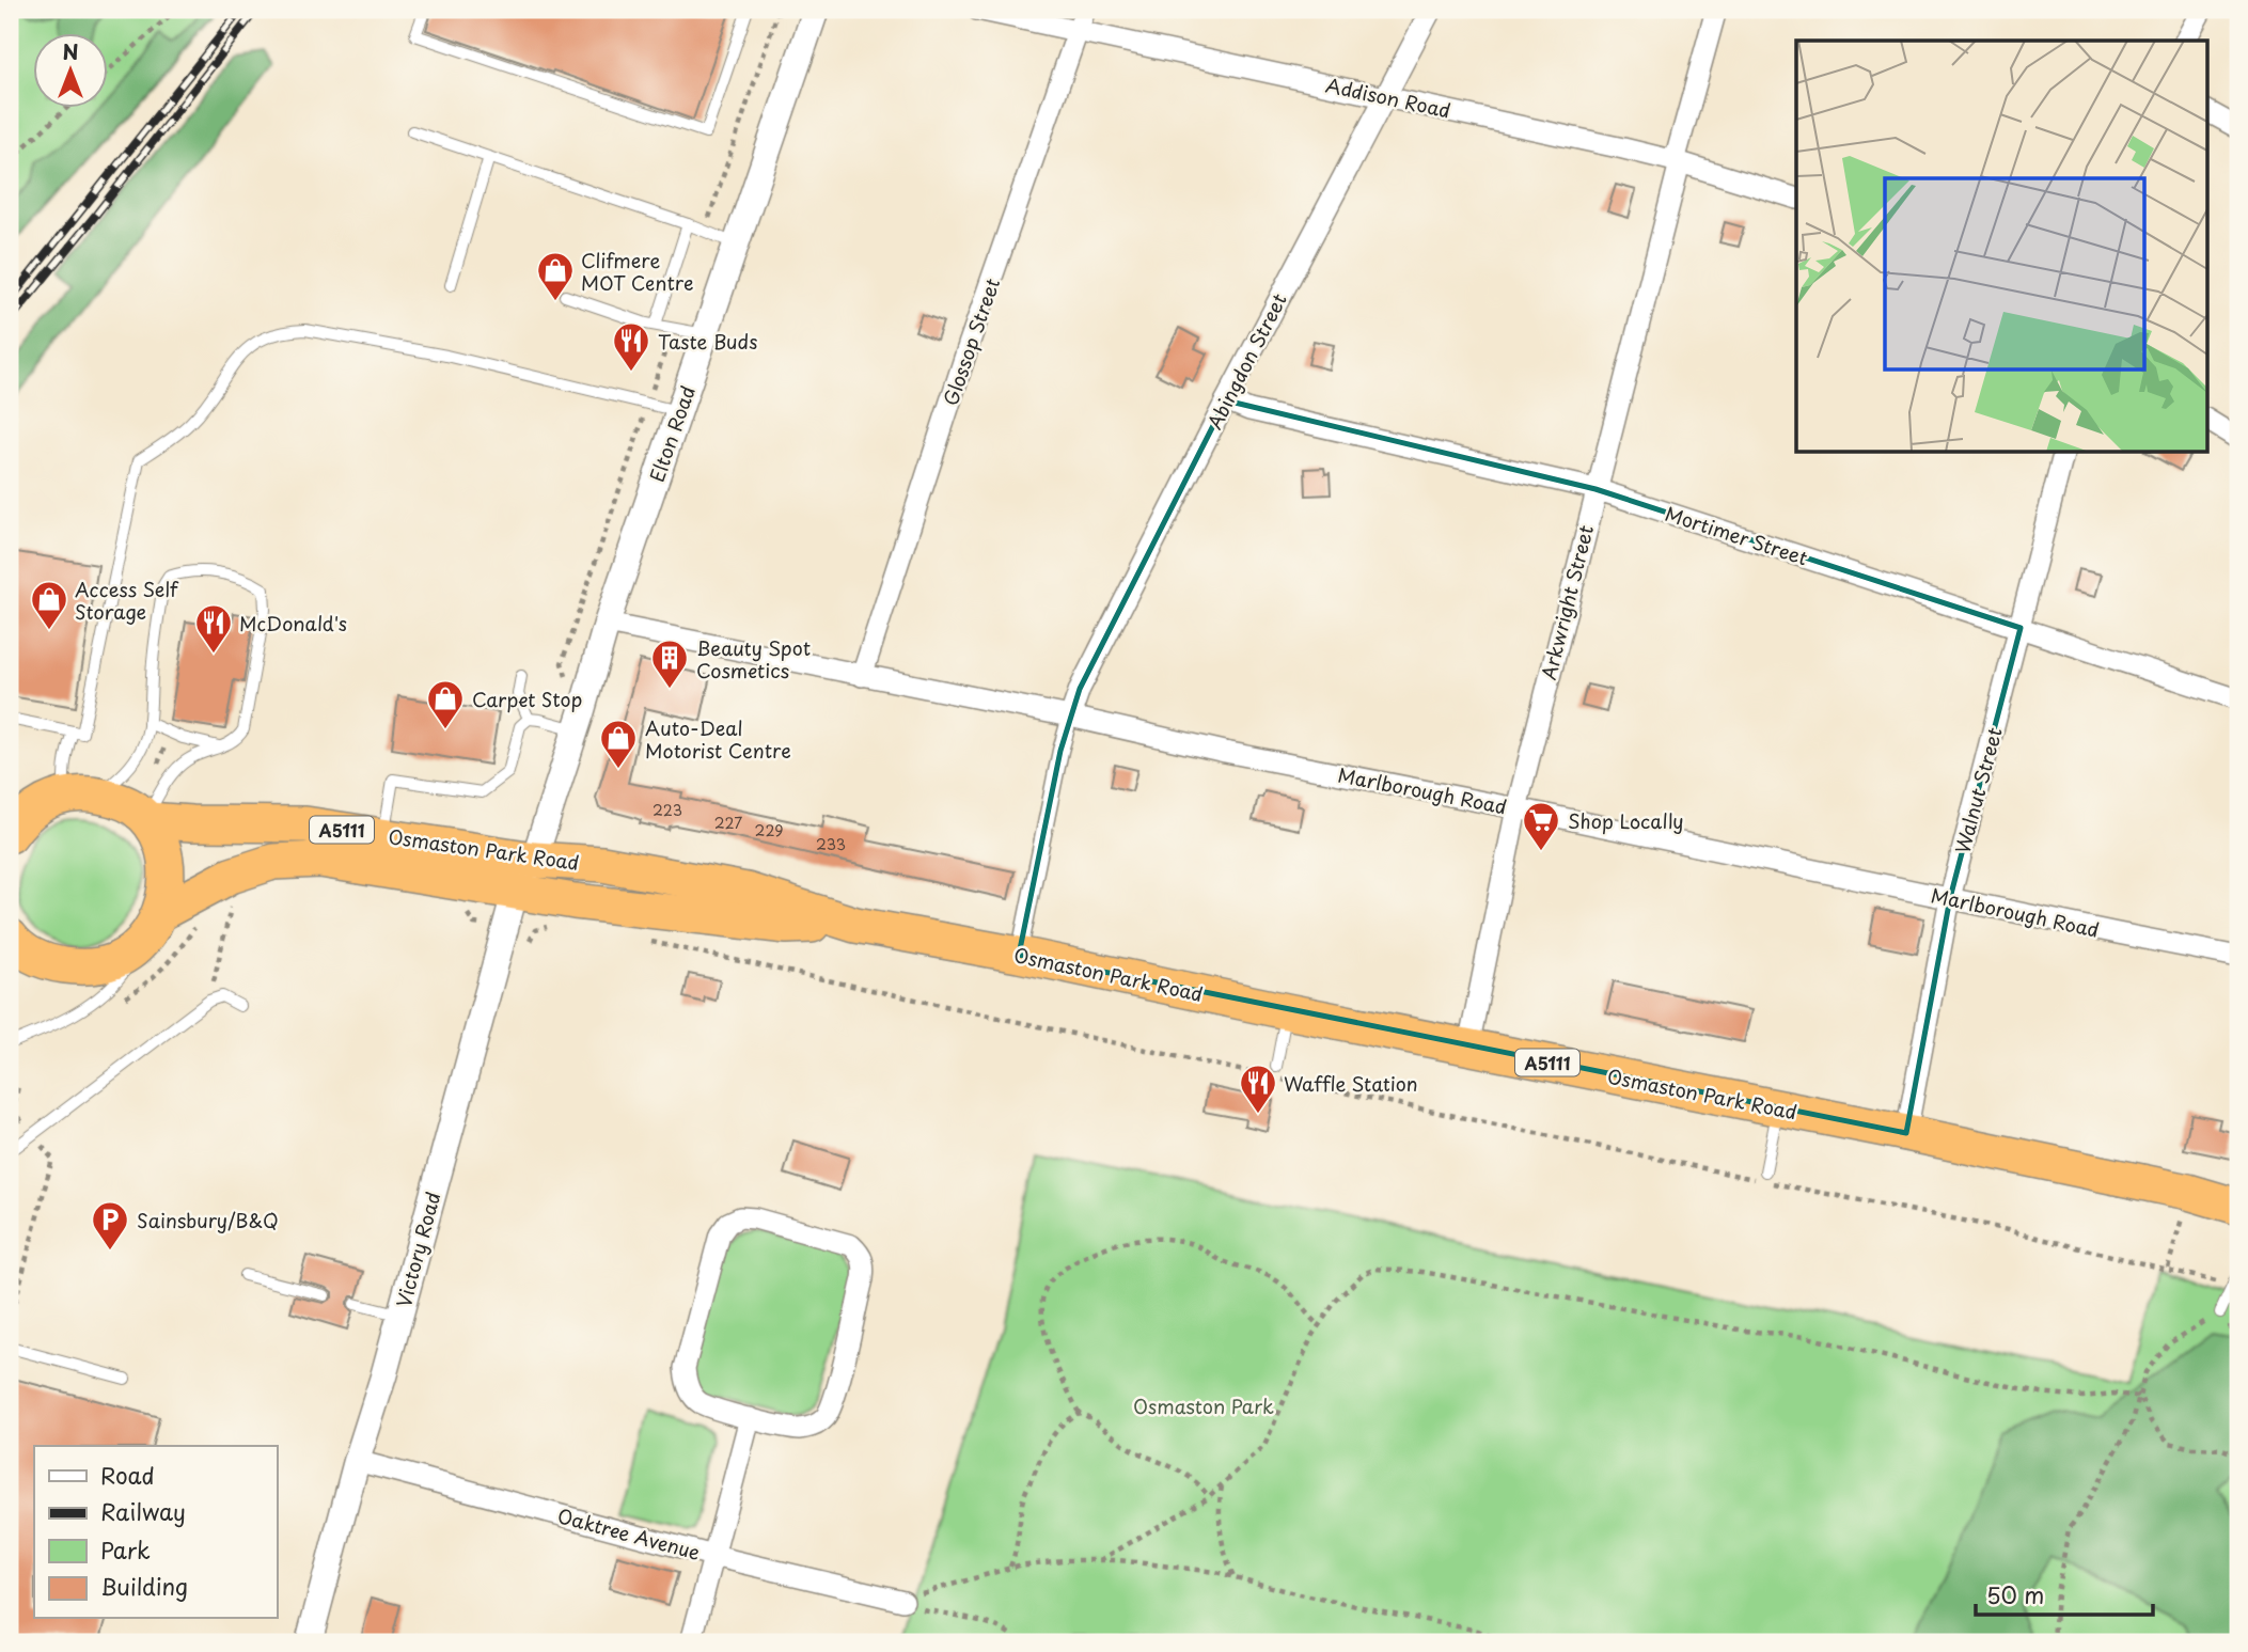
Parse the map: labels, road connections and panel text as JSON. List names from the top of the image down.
{
  "streets": {
    "highway": ["A5111", "Osmaston Park Road"],
    "street": [
      "Addison Road",
      "Glossop Street",
      "Abingdon Street",
      "Elton Road",
      "Mortimer Street",
      "Arkwright Street",
      "Marlborough Road",
      "Walnut Street",
      "Victory Road",
      "Oaktree Avenue"
    ]
  },
  "crossings": [
    ["Addison Road", "Glossop Street"],
    ["Addison Road", "Abingdon Street"],
    ["Addison Road", "Arkwright Street"],
    ["Glossop Street", "Marlborough Road"],
    ["Abingdon Street", "Mortimer Street"],
    ["Abingdon Street", "Marlborough Road"],
    ["Elton Road", "Marlborough Road"],
    ["Elton Road", "Osmaston Park Road"],
    ["Elton Road", "Victory Road"],
    ["Mortimer Street", "Arkwright Street"],
    ["Mortimer Street", "Walnut Street"],
    ["Arkwright Street", "Marlborough Road"],
    ["Arkwright Street", "Osmaston Park Road"],
    ["Marlborough Road", "Walnut Street"],
    ["Walnut Street", "Osmaston Park Road"],
    ["Osmaston Park Road", "Victory Road"],
    ["Victory Road", "Oaktree Avenue"]
  ],
  "parks": ["Osmaston Park"],
  "places": {
    "shop": [
      "Clifmere MOT Centre",
      "Access Self Storage",
      "Carpet Stop",
      "Auto-Deal Motorist Centre"
    ],
    "restaurant": ["Taste Buds", "McDonald's", "Waffle Station"],
    "building": ["Beauty Spot Cosmetics"],
    "supermarket": ["Shop Locally"],
    "parking": ["Sainsbury/B&Q"]
  },
  "house_numbers": [
    "223",
    "227",
    "229",
    "233"
  ],
  "legend": [
    "Road",
    "Railway",
    "Park",
    "Building"
  ],
  "scale_bar": "50 m",
  "north": "top"
}
